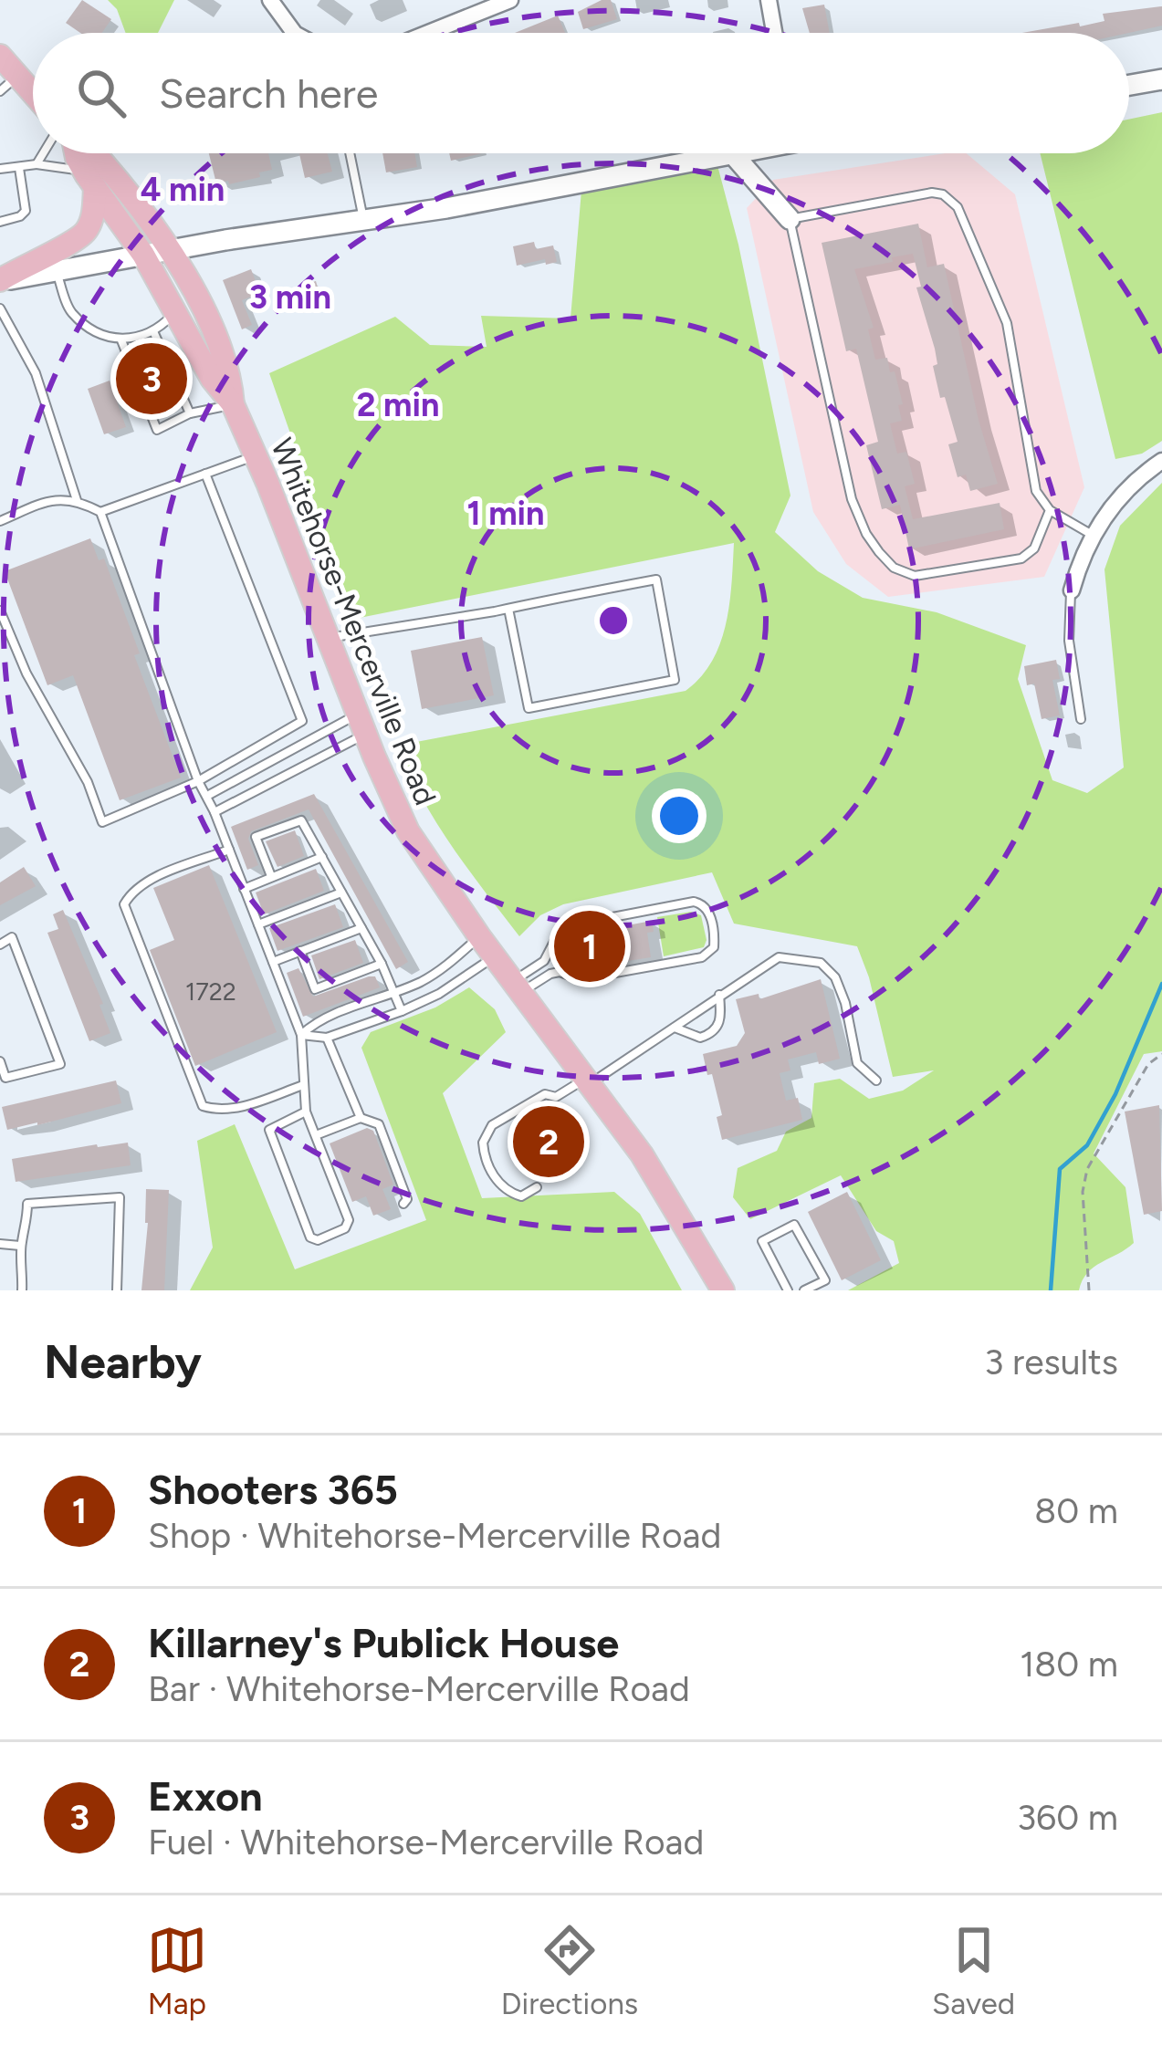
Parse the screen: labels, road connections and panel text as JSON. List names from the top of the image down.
{
  "streets": {
    "main road": ["Whitehorse-Mercerville Road"]
  },
  "house_numbers": ["1722"],
  "page": {
    "search": "Search here",
    "pins": ["3", "1", "2"],
    "heading": ["Nearby", "3 results"],
    "list": [
      {
        "mark": "1",
        "name": "Shooters 365",
        "note": "Shop · Whitehorse-Mercerville Road",
        "value": "80 m"
      },
      {
        "mark": "2",
        "name": "Killarney's Publick House",
        "note": "Bar · Whitehorse-Mercerville Road",
        "value": "180 m"
      },
      {
        "mark": "3",
        "name": "Exxon",
        "note": "Fuel · Whitehorse-Mercerville Road",
        "value": "360 m"
      }
    ],
    "nav": ["Map", "Directions", "Saved"]
  },
  "rings": [
    "4 min",
    "3 min",
    "2 min",
    "1 min"
  ]
}
